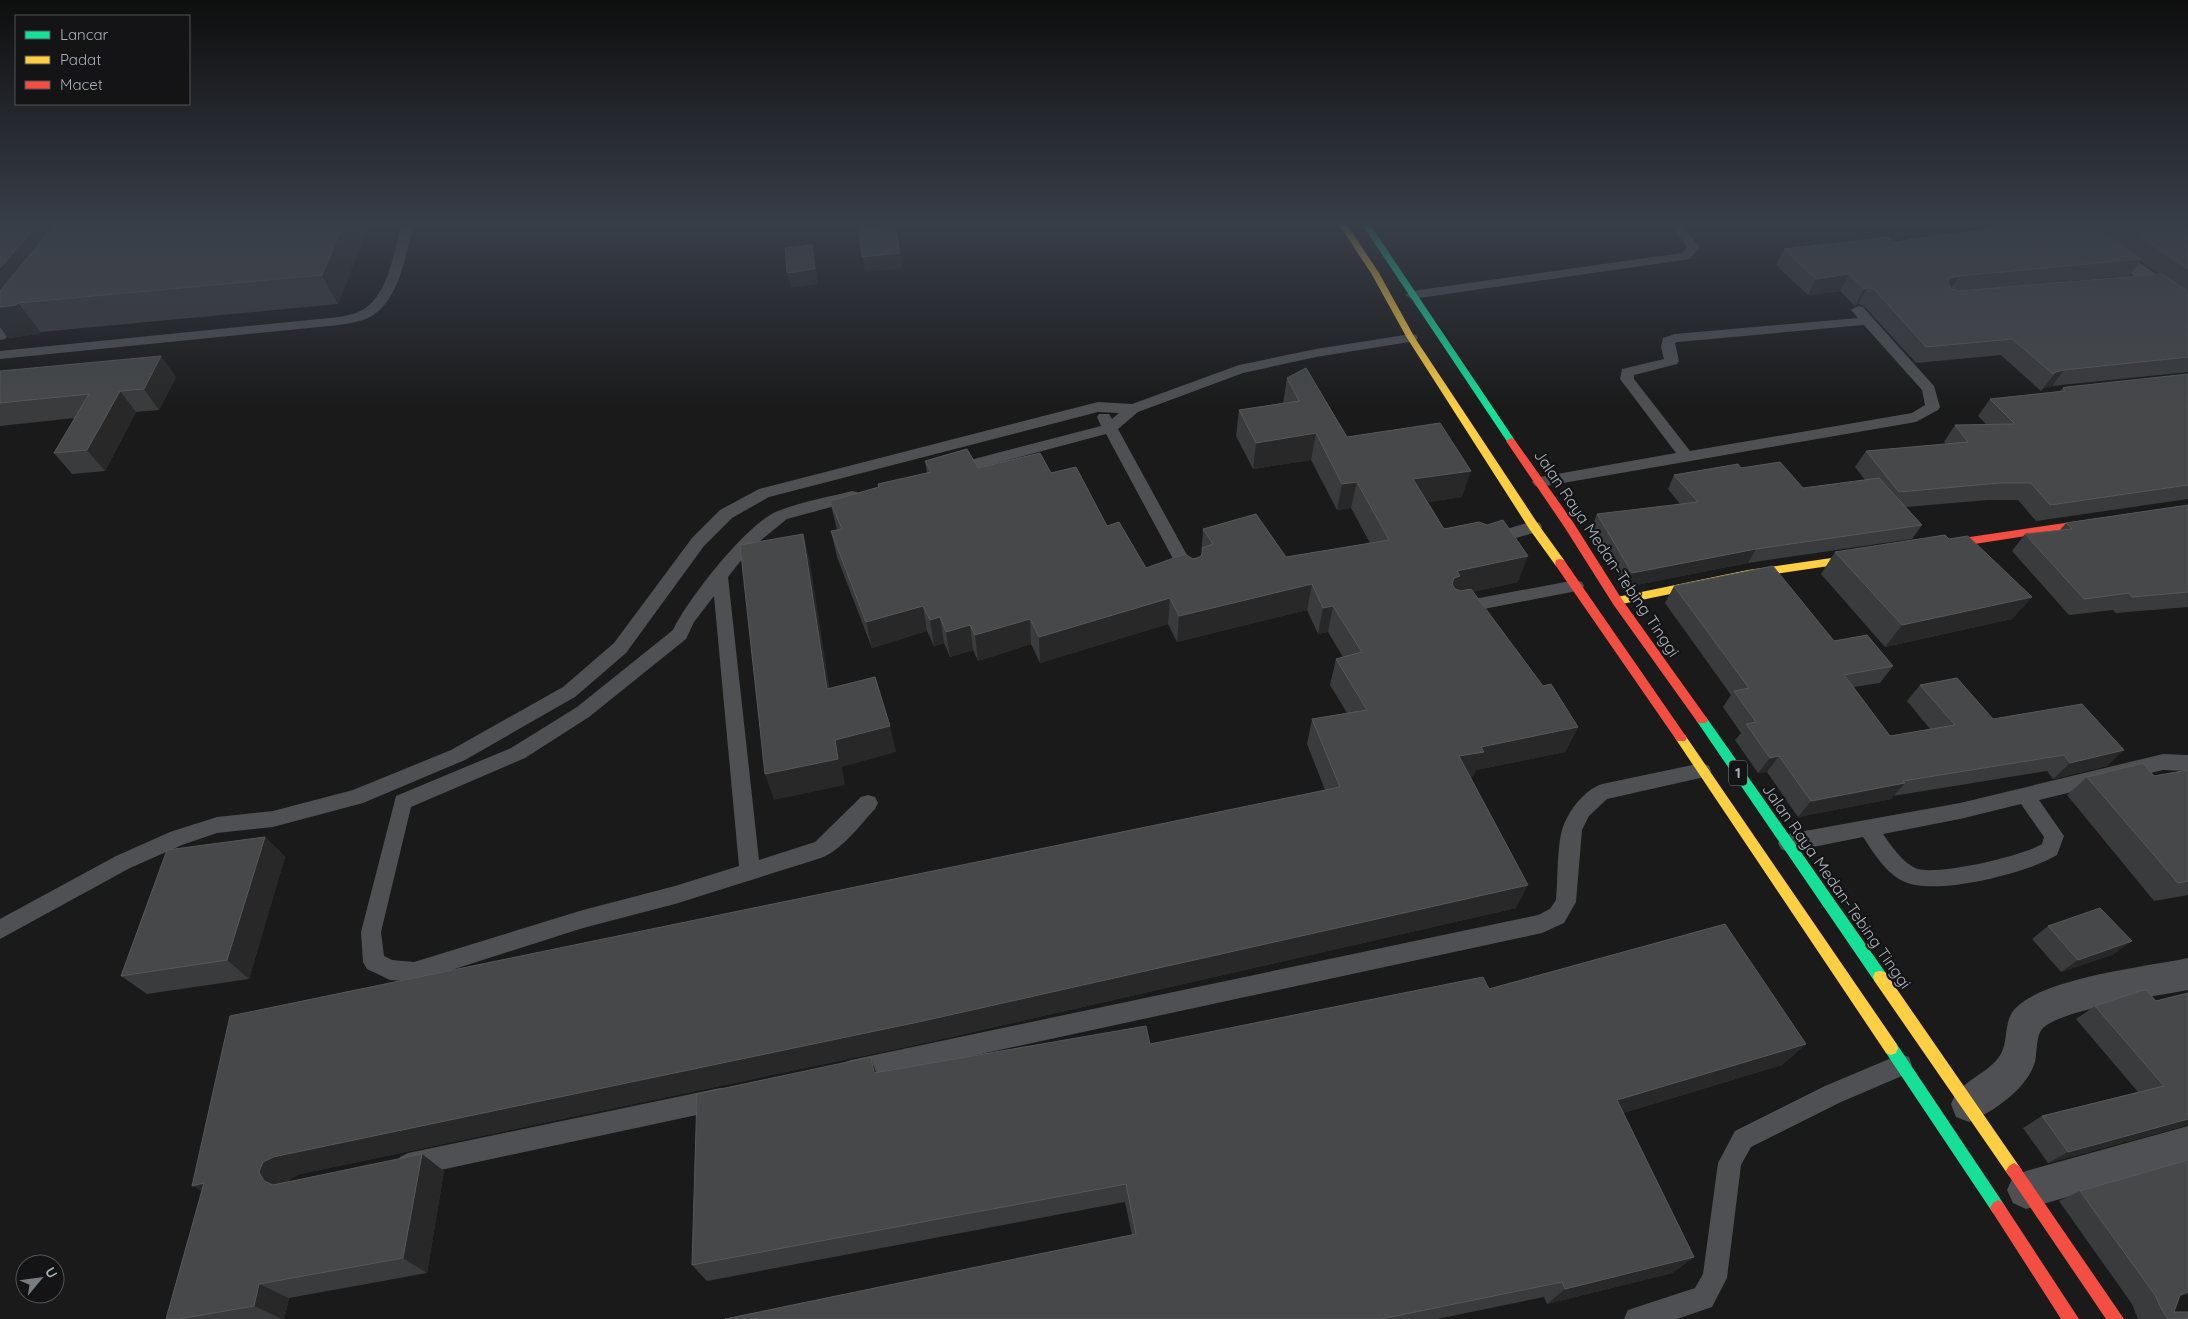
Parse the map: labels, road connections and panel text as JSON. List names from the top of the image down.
{
  "streets": {
    "main road": ["Jalan Raya Medan-Tebing Tinggi", "1"]
  },
  "legend": ["Lancar", "Padat", "Macet"],
  "north": "top right"
}
